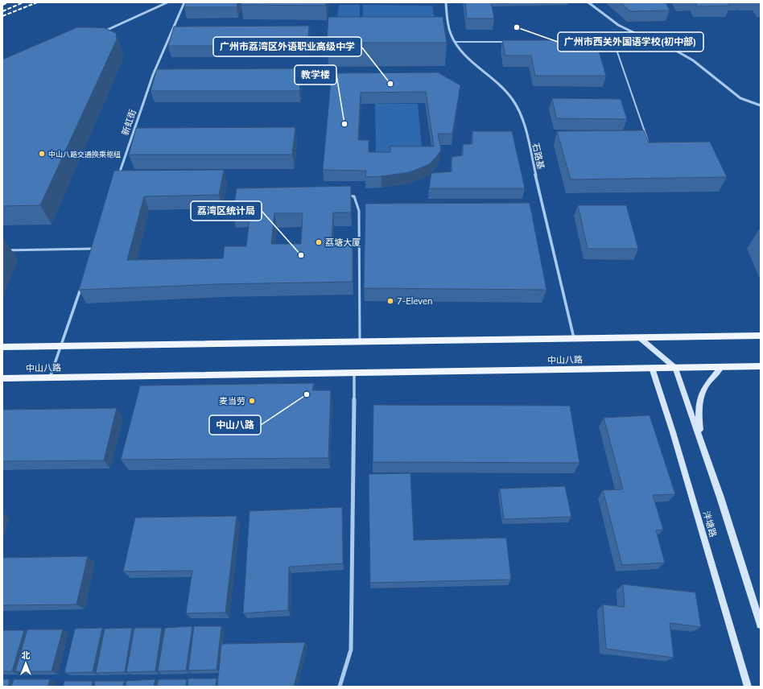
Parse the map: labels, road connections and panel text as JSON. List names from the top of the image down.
{
  "streets": {
    "main road": ["中山八路"],
    "street": ["新虹街", "石路基", "泮塘路"]
  },
  "crossings": [
    ["中山八路", "泮塘路"]
  ],
  "places": [
    "广州市西关外国语学校(初中部)",
    "广州市荔湾区外语职业高级中学",
    "教学楼",
    "中山八路交通换乘枢纽",
    "荔塘大厦",
    "荔湾区统计局",
    "7-Eleven",
    "中山八路",
    "麦当劳"
  ],
  "north": "top"
}
